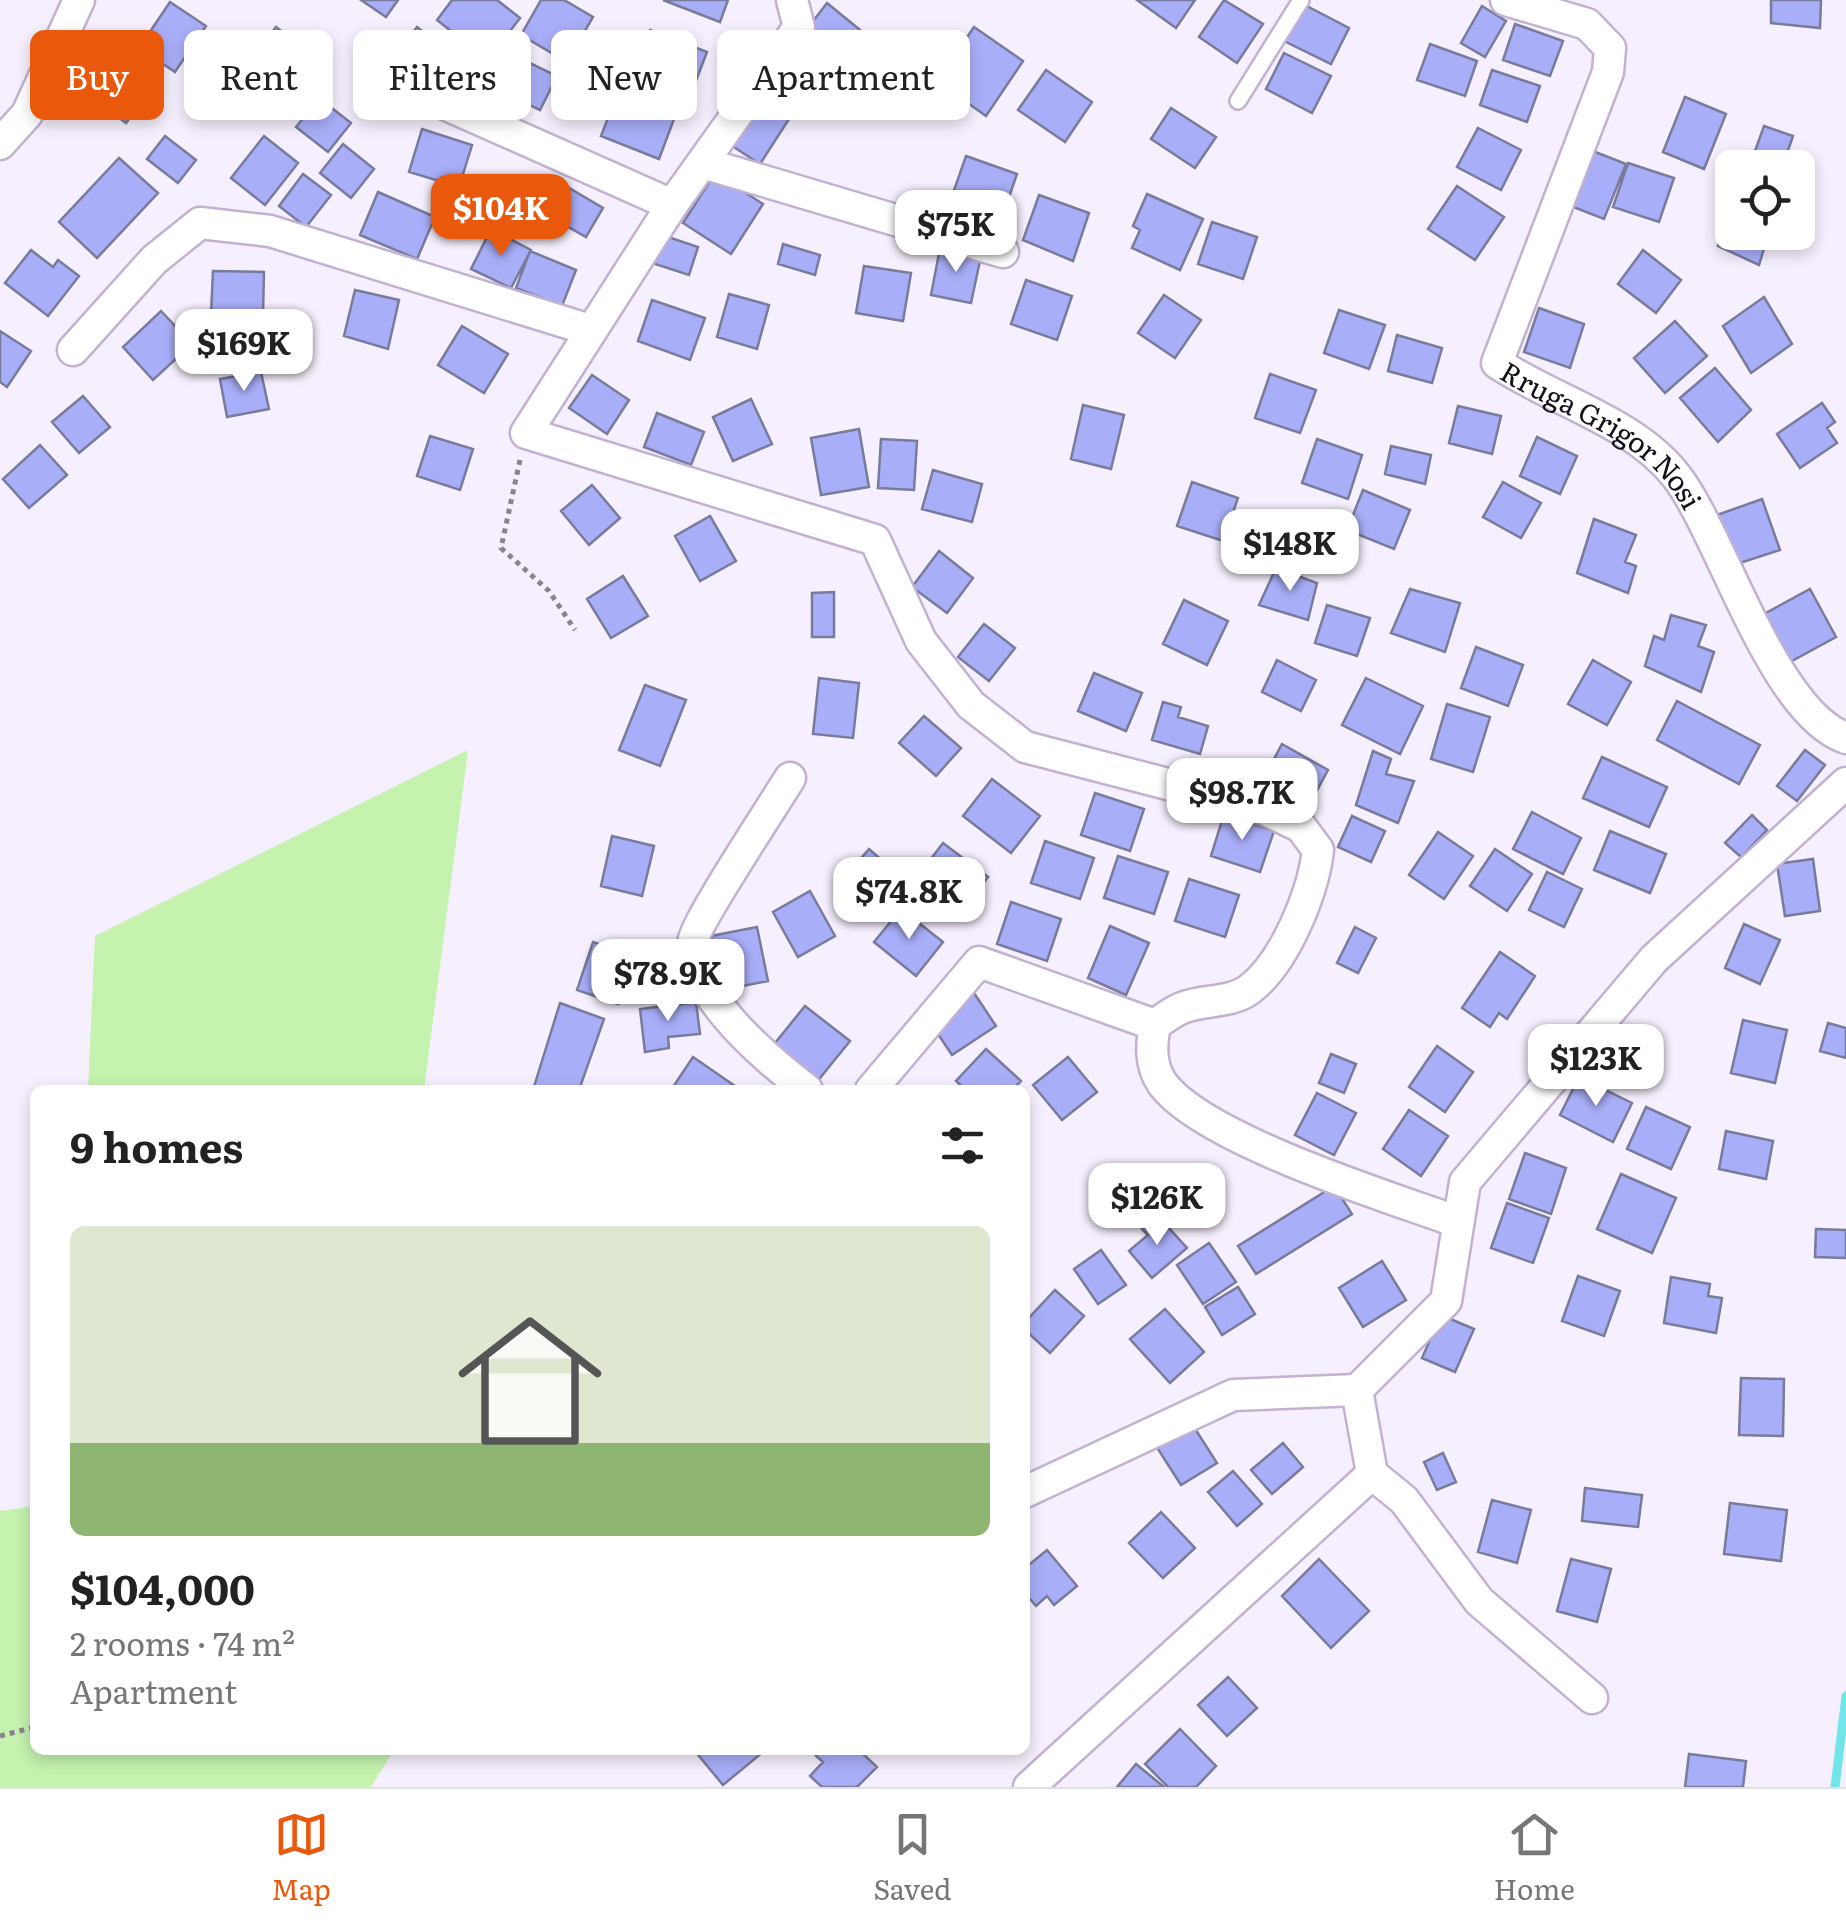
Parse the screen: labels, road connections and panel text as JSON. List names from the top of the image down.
{
  "streets": {
    "street": ["Rruga Grigor Nosi"]
  },
  "page": {
    "chip": [
      "Buy",
      "Rent",
      "Filters",
      "New",
      "Apartment"
    ],
    "price": [
      "$104K",
      "$75K",
      "$169K",
      "$148K",
      "$98.7K",
      "$74.8K",
      "$78.9K",
      "$123K",
      "$126K"
    ],
    "heading": "9 homes",
    "list": [
      {
        "name": "$104,000",
        "note": "2 rooms · 74 m² · Apartment"
      }
    ],
    "tabs": ["Map", "Saved", "Home"]
  }
}
